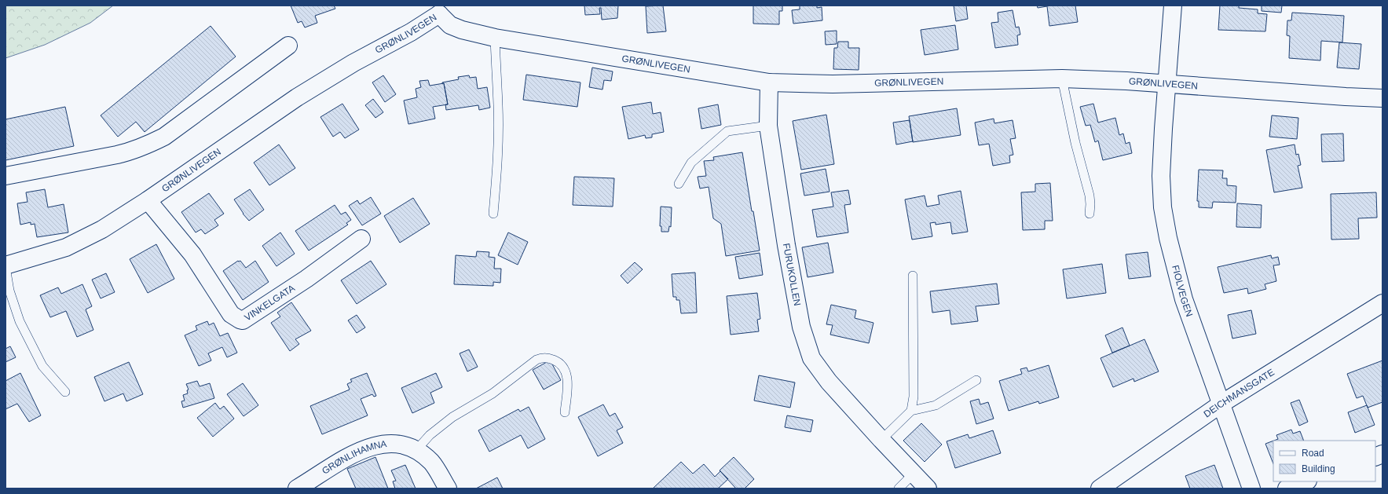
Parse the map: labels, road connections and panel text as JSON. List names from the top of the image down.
{
  "streets": {
    "street": [
      "GRØNLIVEGEN",
      "FURUKOLLEN",
      "FIOLVEGEN",
      "VINKELGATA",
      "DEICHMANSGATE",
      "GRØNLIHAMNA"
    ]
  },
  "crossings": [
    ["GRØNLIVEGEN", "FURUKOLLEN"],
    ["GRØNLIVEGEN", "FIOLVEGEN"],
    ["GRØNLIVEGEN", "VINKELGATA"],
    ["FIOLVEGEN", "DEICHMANSGATE"]
  ],
  "legend": ["Road", "Building"]
}
